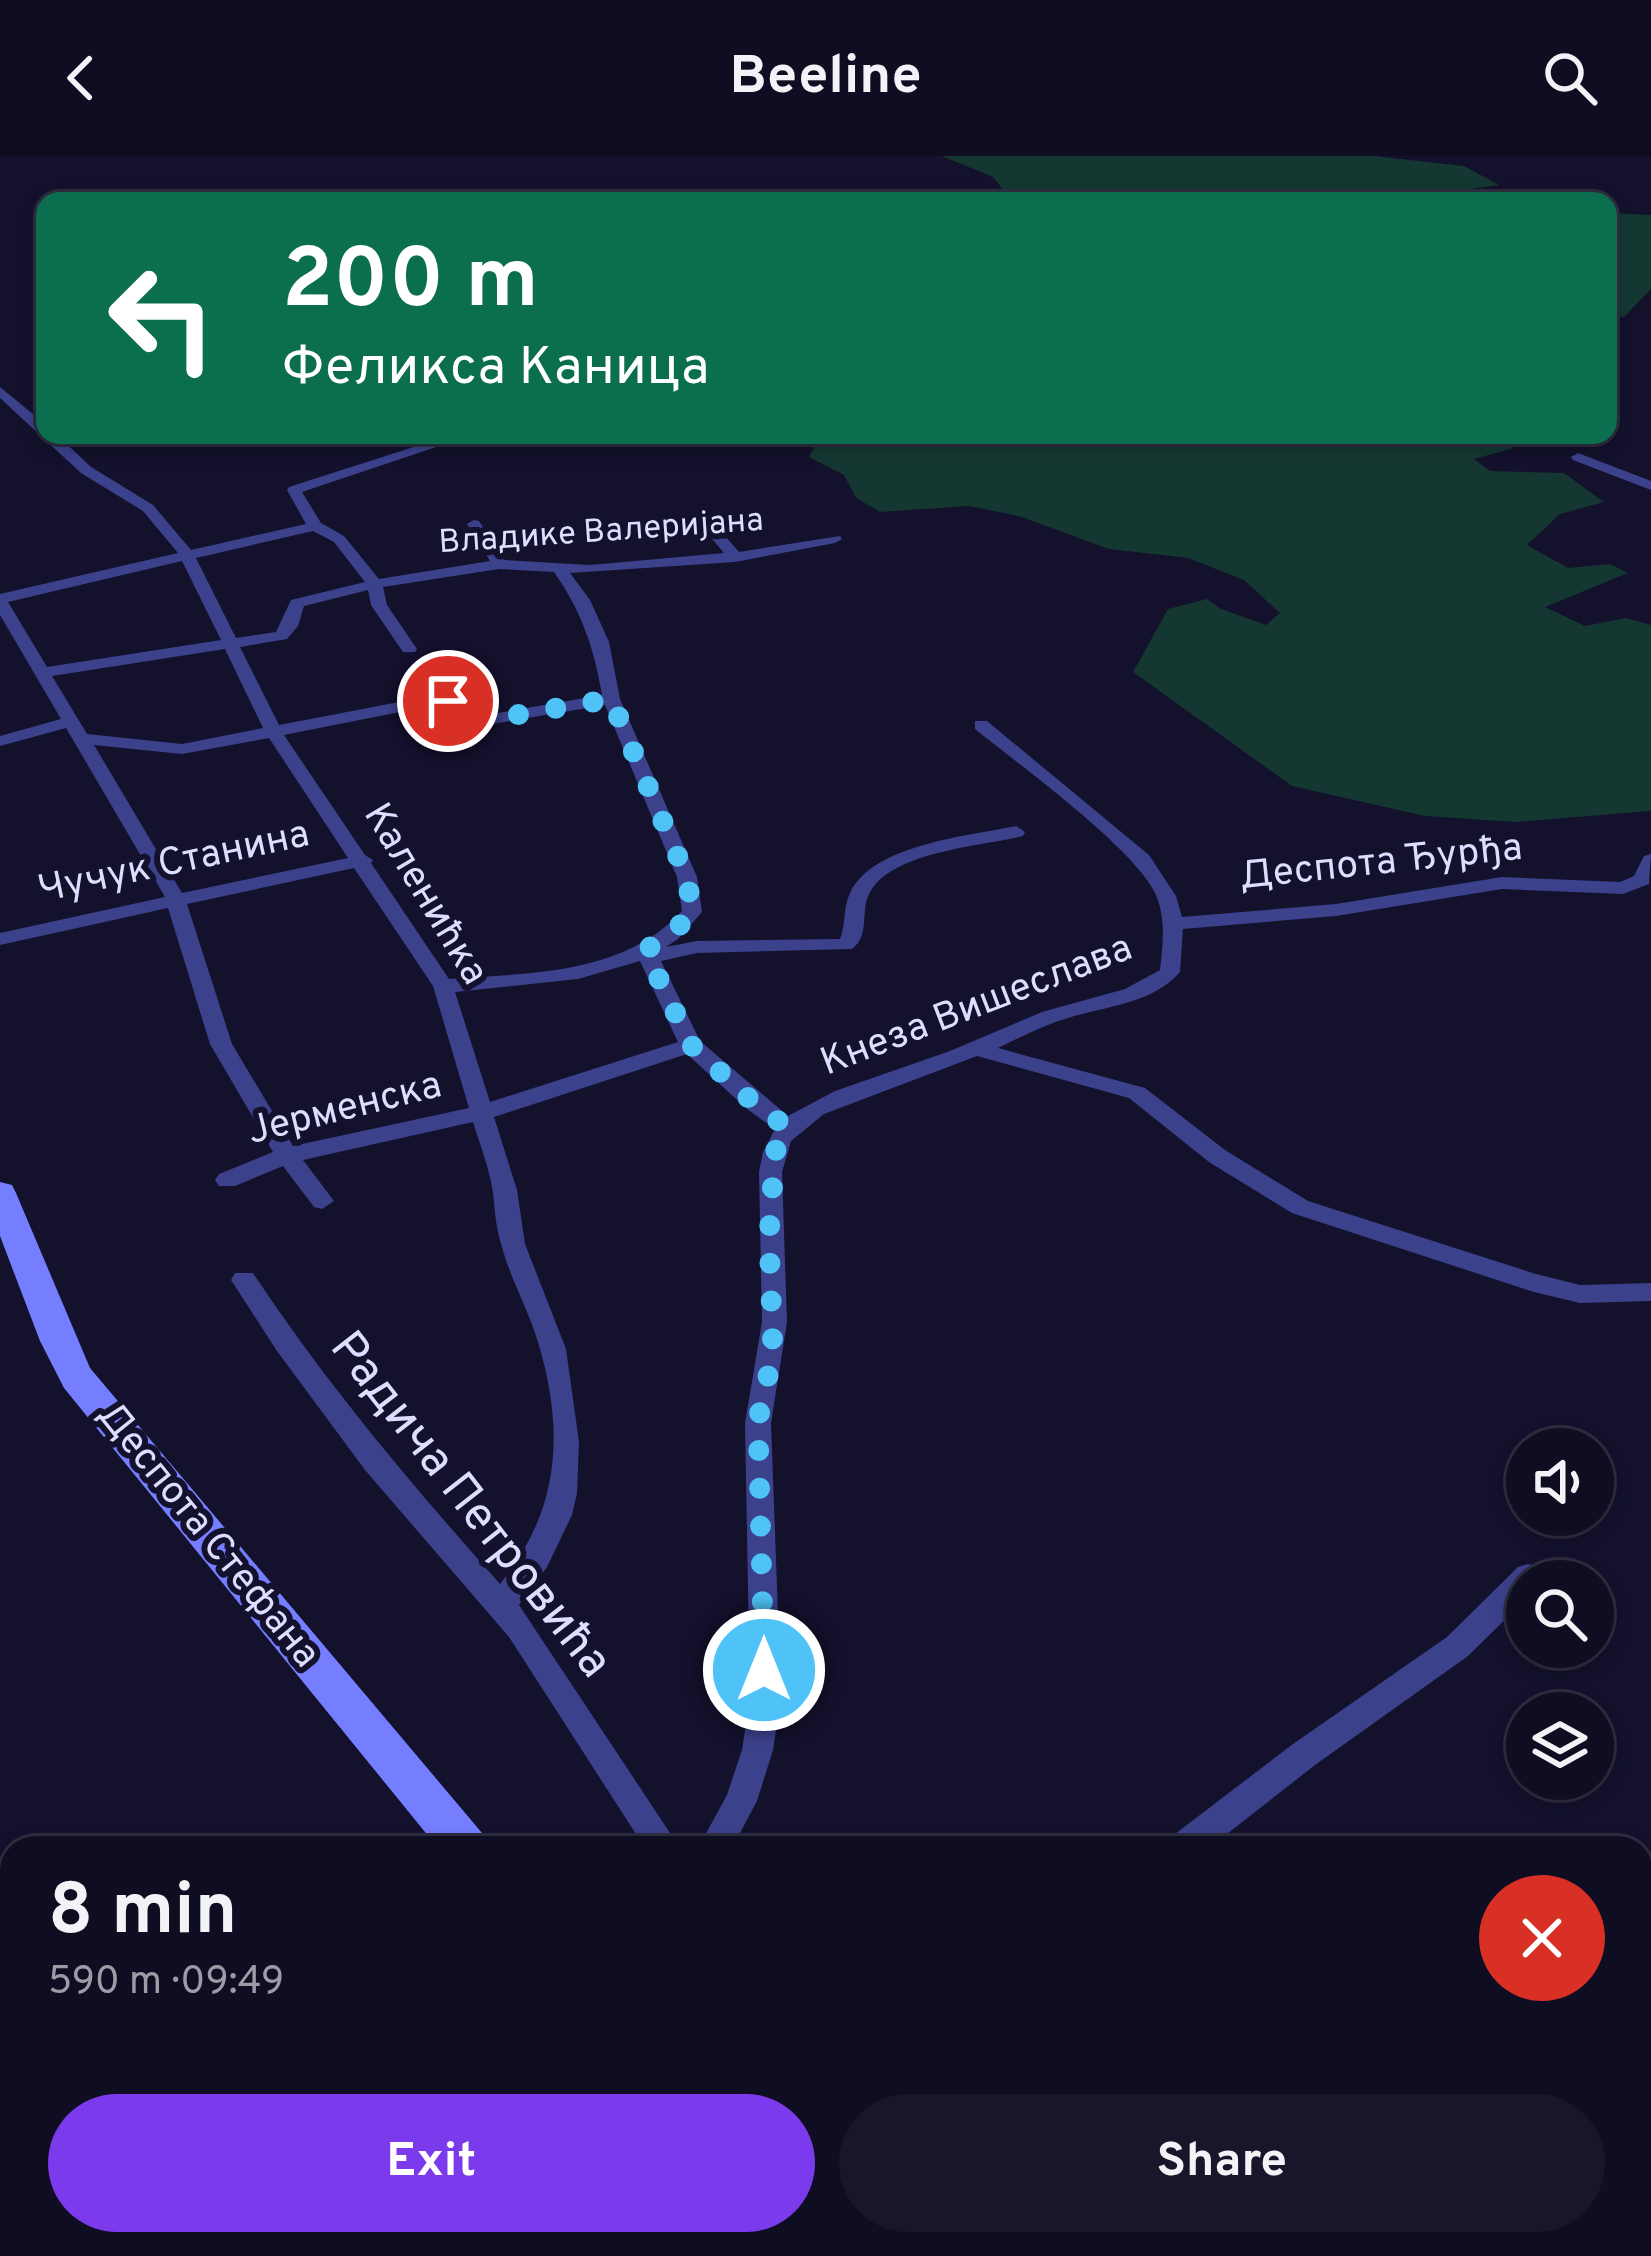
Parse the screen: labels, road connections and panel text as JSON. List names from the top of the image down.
{
  "streets": {
    "main road": ["Деспота Стефана"],
    "street": [
      "Владике Валеријана",
      "Чучук Станина",
      "Деспота Ђурђа",
      "Каленићка",
      "Кнеза Вишеслава",
      "Јерменска",
      "Радича Петровића"
    ]
  },
  "crossings": [
    ["Владике Валеријана", "Каленићка"],
    ["Чучук Станина", "Каленићка"],
    ["Деспота Ђурђа", "Кнеза Вишеслава"],
    ["Каленићка", "Јерменска"],
    ["Каленићка", "Радича Петровића"]
  ],
  "page": {
    "header": "Beeline",
    "turn": ["200 m", "Феликса Каница"],
    "heading": ["8 min", "590 m · 09:49"],
    "buttons": ["Exit", "Share"]
  }
}
